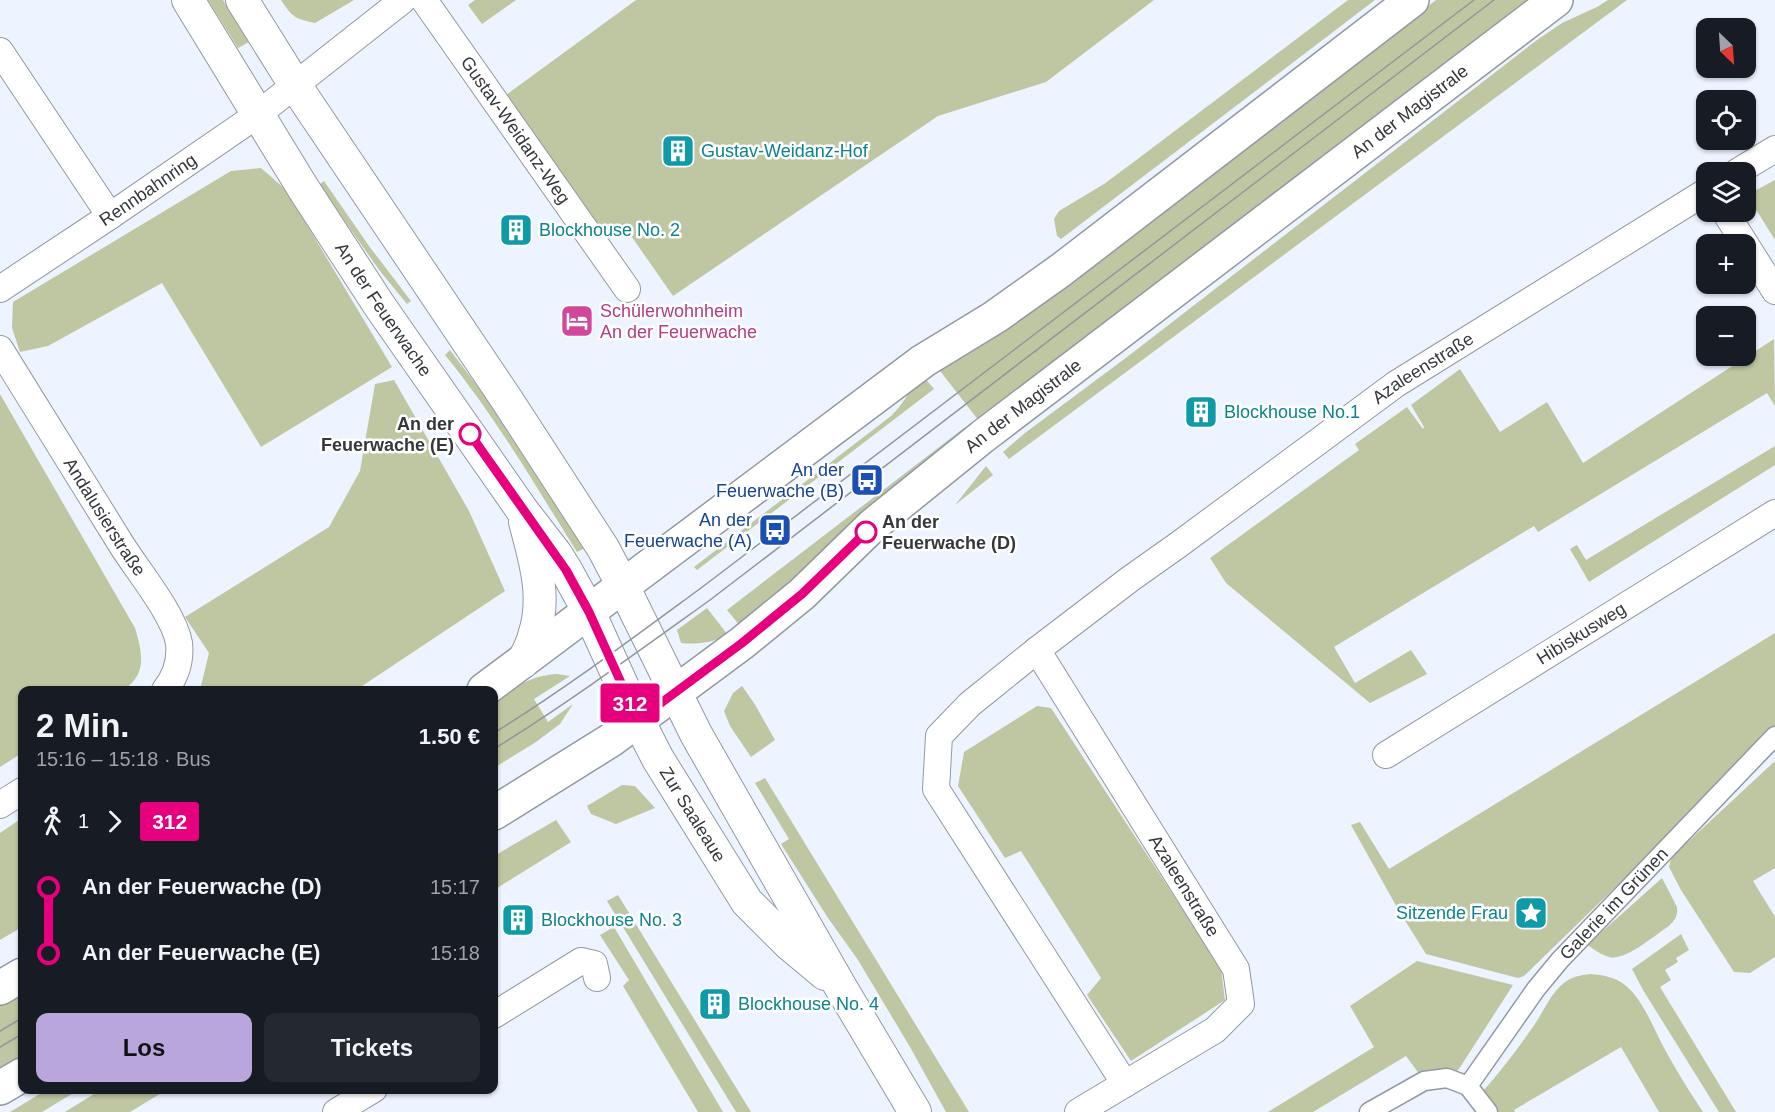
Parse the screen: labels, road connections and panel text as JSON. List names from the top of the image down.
{
  "streets": {
    "main road": ["An der Magistrale"],
    "street": [
      "Gustav-Weidanz-Weg",
      "Rennbahnring",
      "An der Feuerwache",
      "Azaleenstraße",
      "Andalusierstraße",
      "Hibiskusweg",
      "Zur Saaleaue",
      "Galerie im Grünen"
    ]
  },
  "crossings": [
    ["An der Magistrale", "Zur Saaleaue"],
    ["Rennbahnring", "An der Feuerwache"],
    ["An der Feuerwache", "Zur Saaleaue"]
  ],
  "places": {
    "building": [
      "Gustav-Weidanz-Hof",
      "Blockhouse No. 2",
      "Blockhouse No.1",
      "Blockhouse No. 3",
      "Blockhouse No. 4"
    ],
    "hotel": ["Schülerwohnheim An der Feuerwache"],
    "other": ["An der Feuerwache (E)", "An der Feuerwache (D)"],
    "bus stop": ["An der Feuerwache (B)", "An der Feuerwache (A)"],
    "place": ["Sitzende Frau"]
  },
  "lines": ["bus line 312"],
  "north": "bottom right",
  "page": {
    "on_map": "312",
    "map_buttons": ["+", "−"],
    "heading": ["2 Min.", "15:16 – 15:18 · Bus", "1.50 €"],
    "legs": ["1", "312"],
    "list": [
      {
        "name": "An der Feuerwache (D)",
        "value": "15:17"
      },
      {
        "name": "An der Feuerwache (E)",
        "value": "15:18"
      }
    ],
    "buttons": ["Los", "Tickets"]
  }
}
